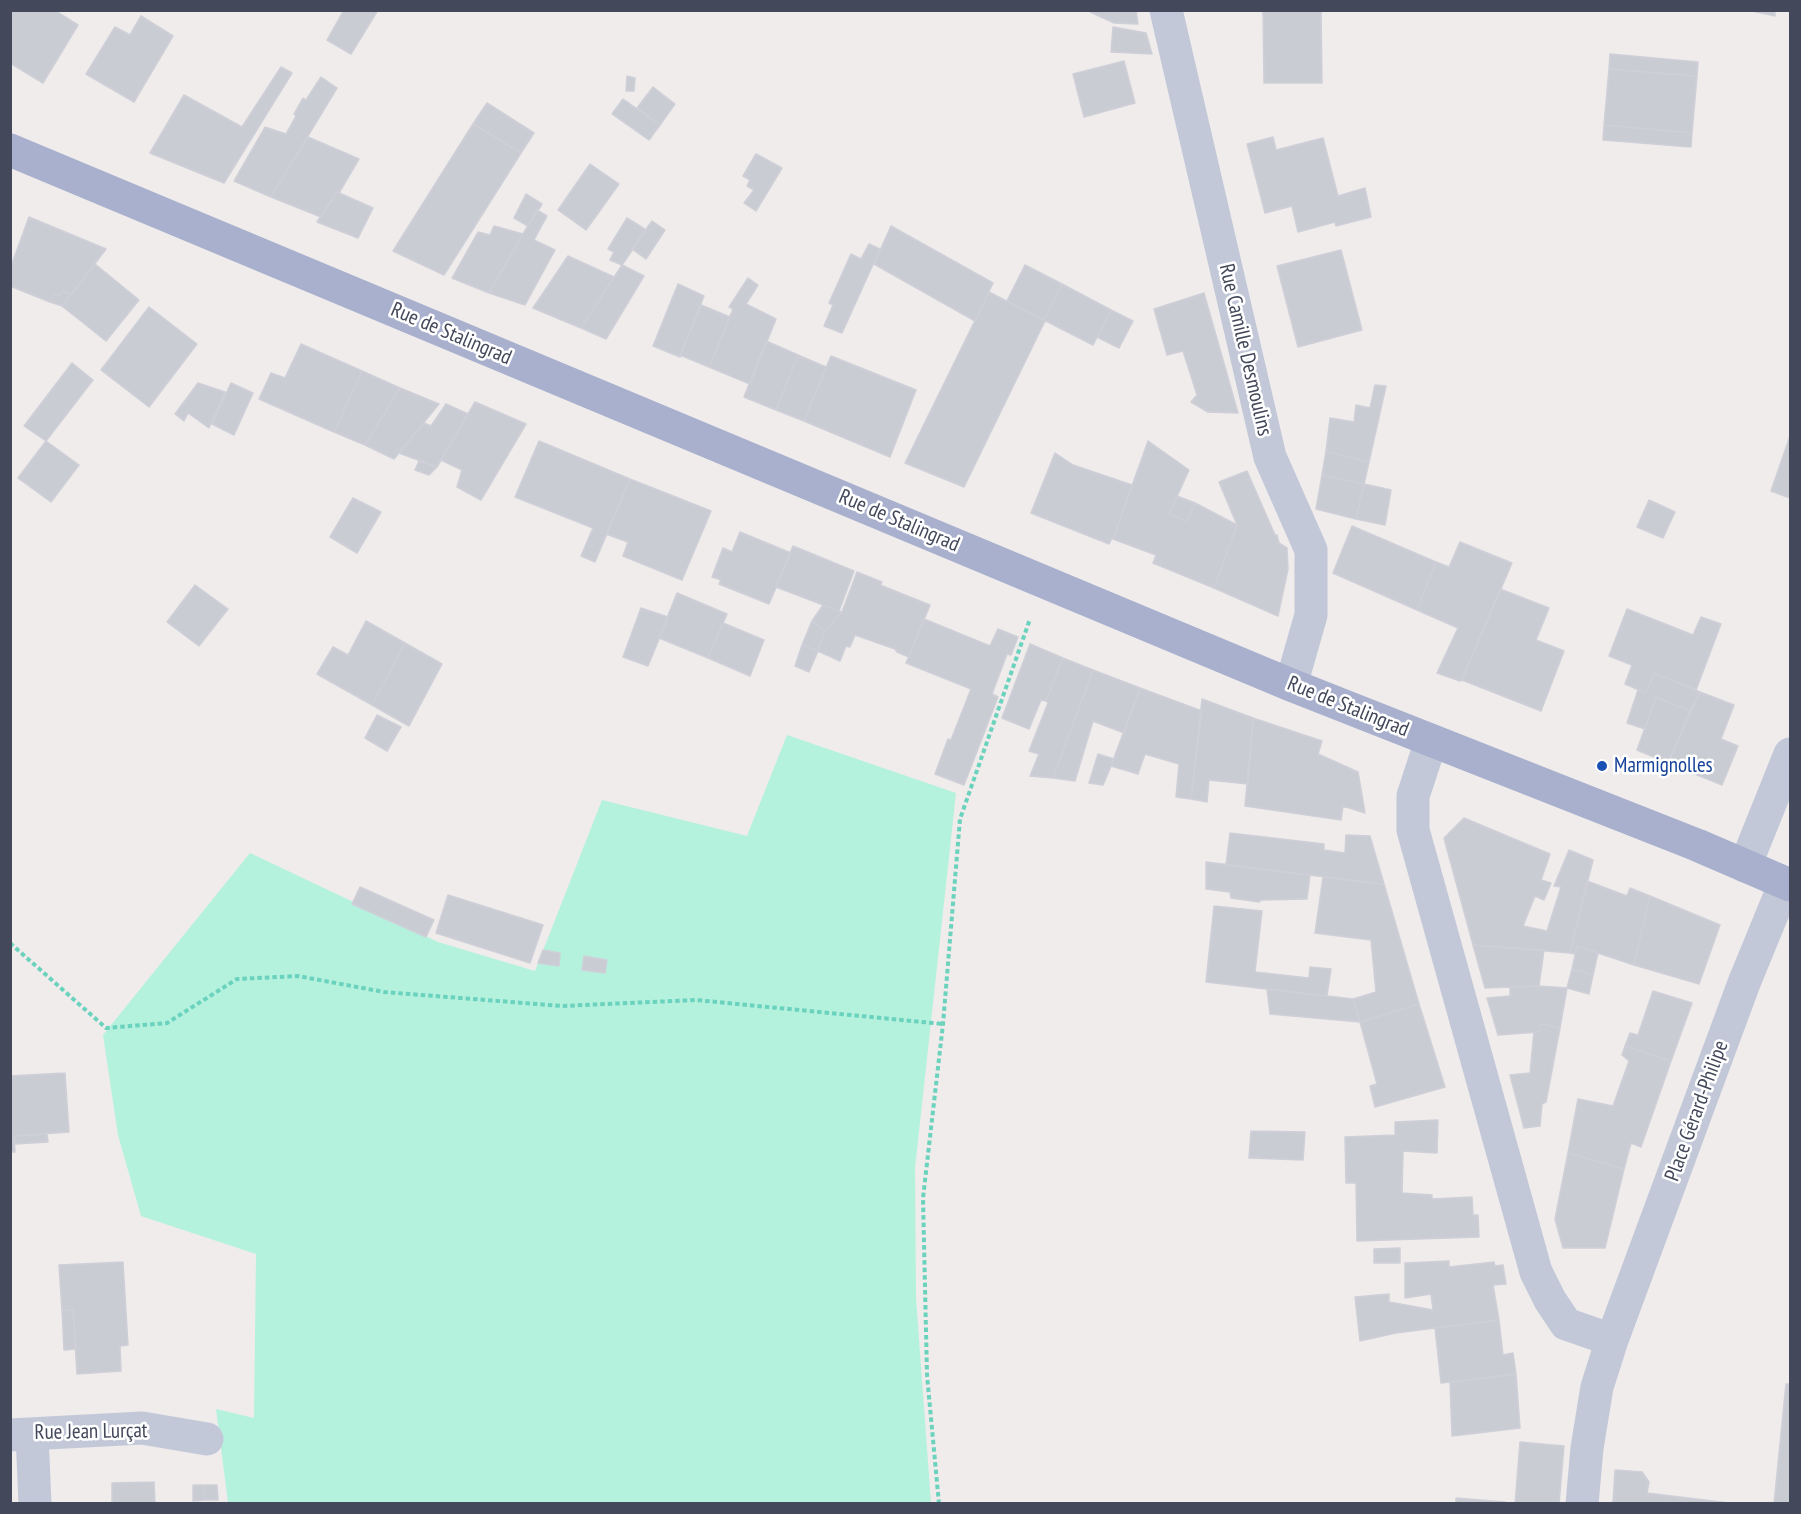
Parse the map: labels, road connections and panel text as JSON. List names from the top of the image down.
{
  "streets": {
    "main road": ["Rue de Stalingrad"],
    "street": ["Rue Camille Desmoulins", "Place Gérard-Philipe", "Rue Jean Lurçat"]
  },
  "crossings": [
    ["Rue de Stalingrad", "Rue Camille Desmoulins"],
    ["Rue de Stalingrad", "Place Gérard-Philipe"]
  ],
  "places": ["Marmignolles"]
}
